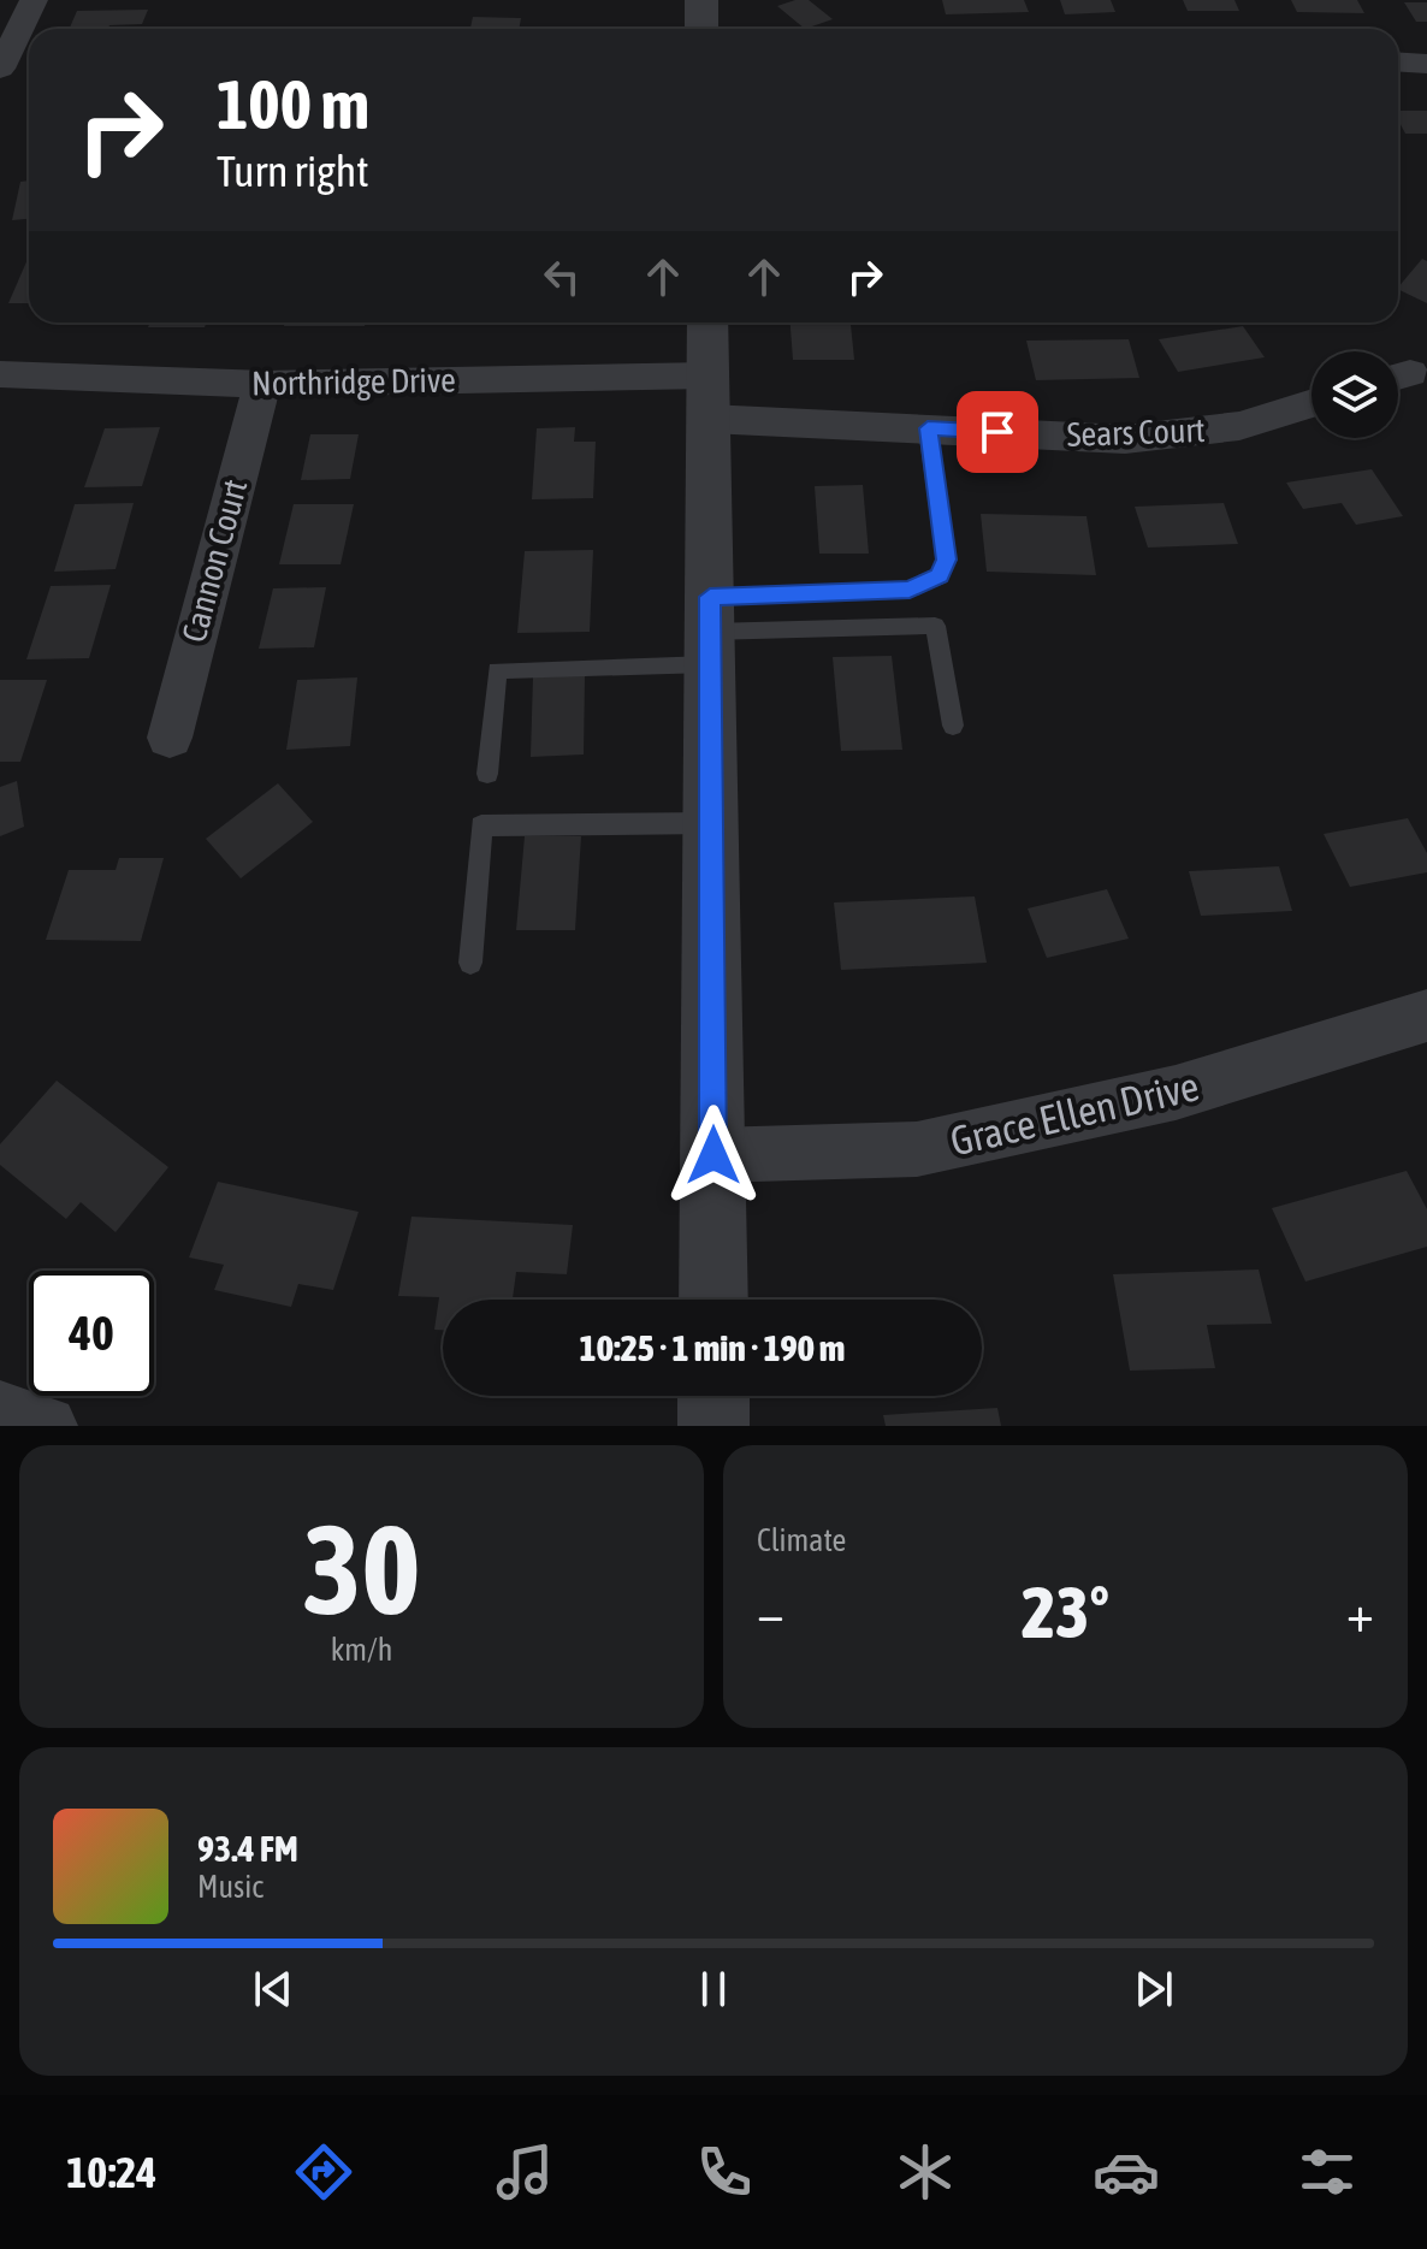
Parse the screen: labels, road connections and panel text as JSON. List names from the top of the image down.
{
  "streets": {
    "street": [
      "Northridge Drive",
      "Sears Court",
      "Cannon Court",
      "Grace Ellen Drive"
    ]
  },
  "crossings": [
    ["Northridge Drive", "Sears Court"],
    ["Northridge Drive", "Cannon Court"]
  ],
  "page": {
    "turn": ["100 m", "Turn right"],
    "limit": "40",
    "trip": "10:25 · 1 min · 190 m",
    "tile": [
      ["30", "km/h"],
      "Climate"
    ],
    "heat": ["−", "23°", "+"],
    "song": ["93.4 FM", "Music"],
    "tabs": "10:24"
  }
}
